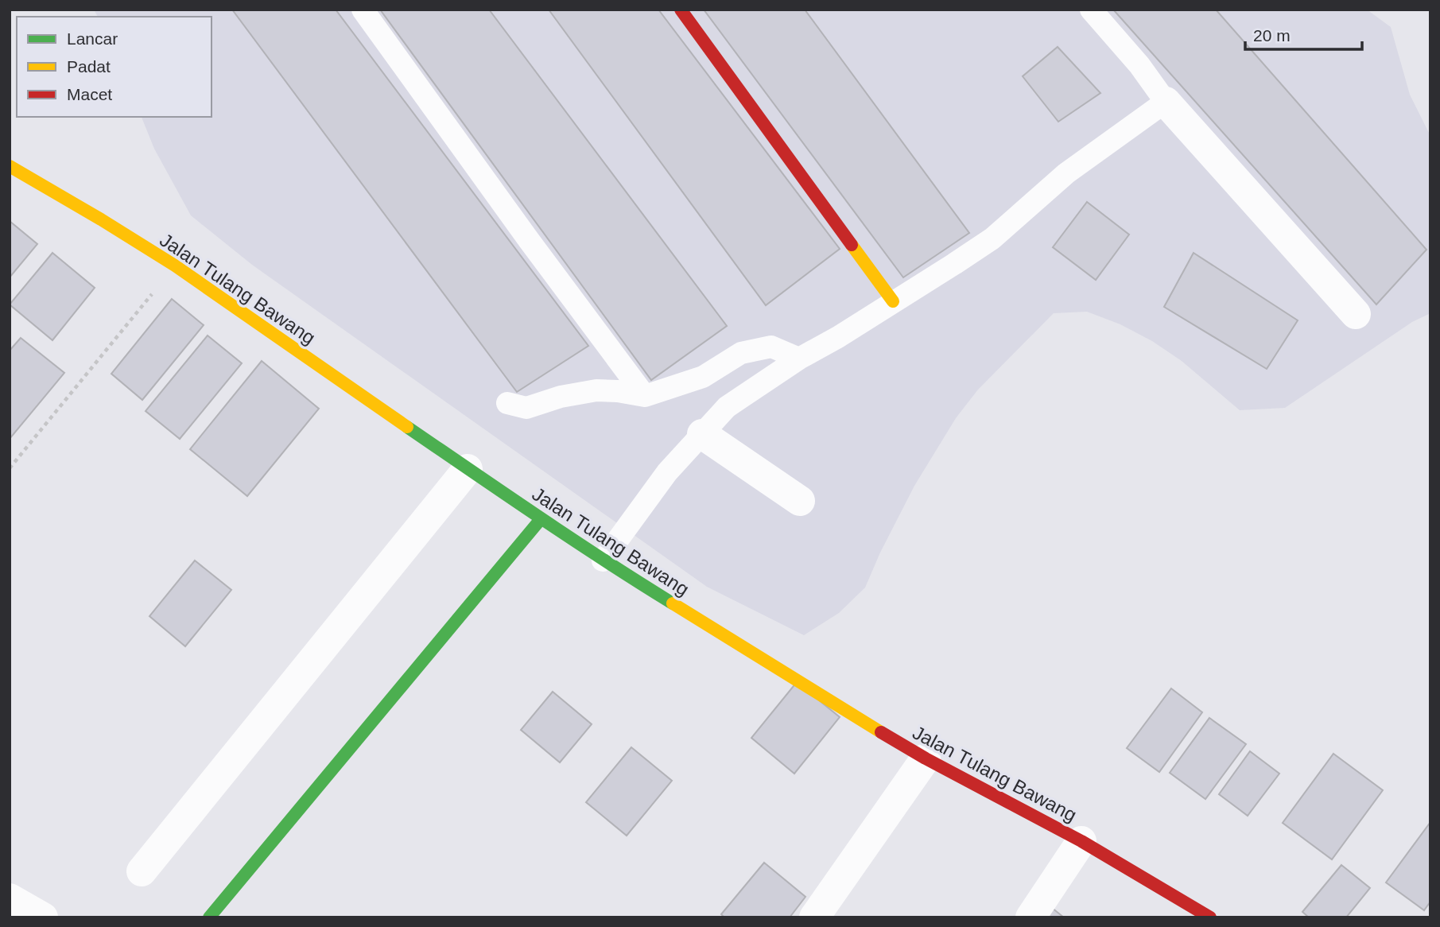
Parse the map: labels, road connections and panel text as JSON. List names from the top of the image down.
{
  "streets": {
    "street": ["Jalan Tulang Bawang"]
  },
  "legend": ["Lancar", "Padat", "Macet"],
  "scale_bar": "20 m"
}
